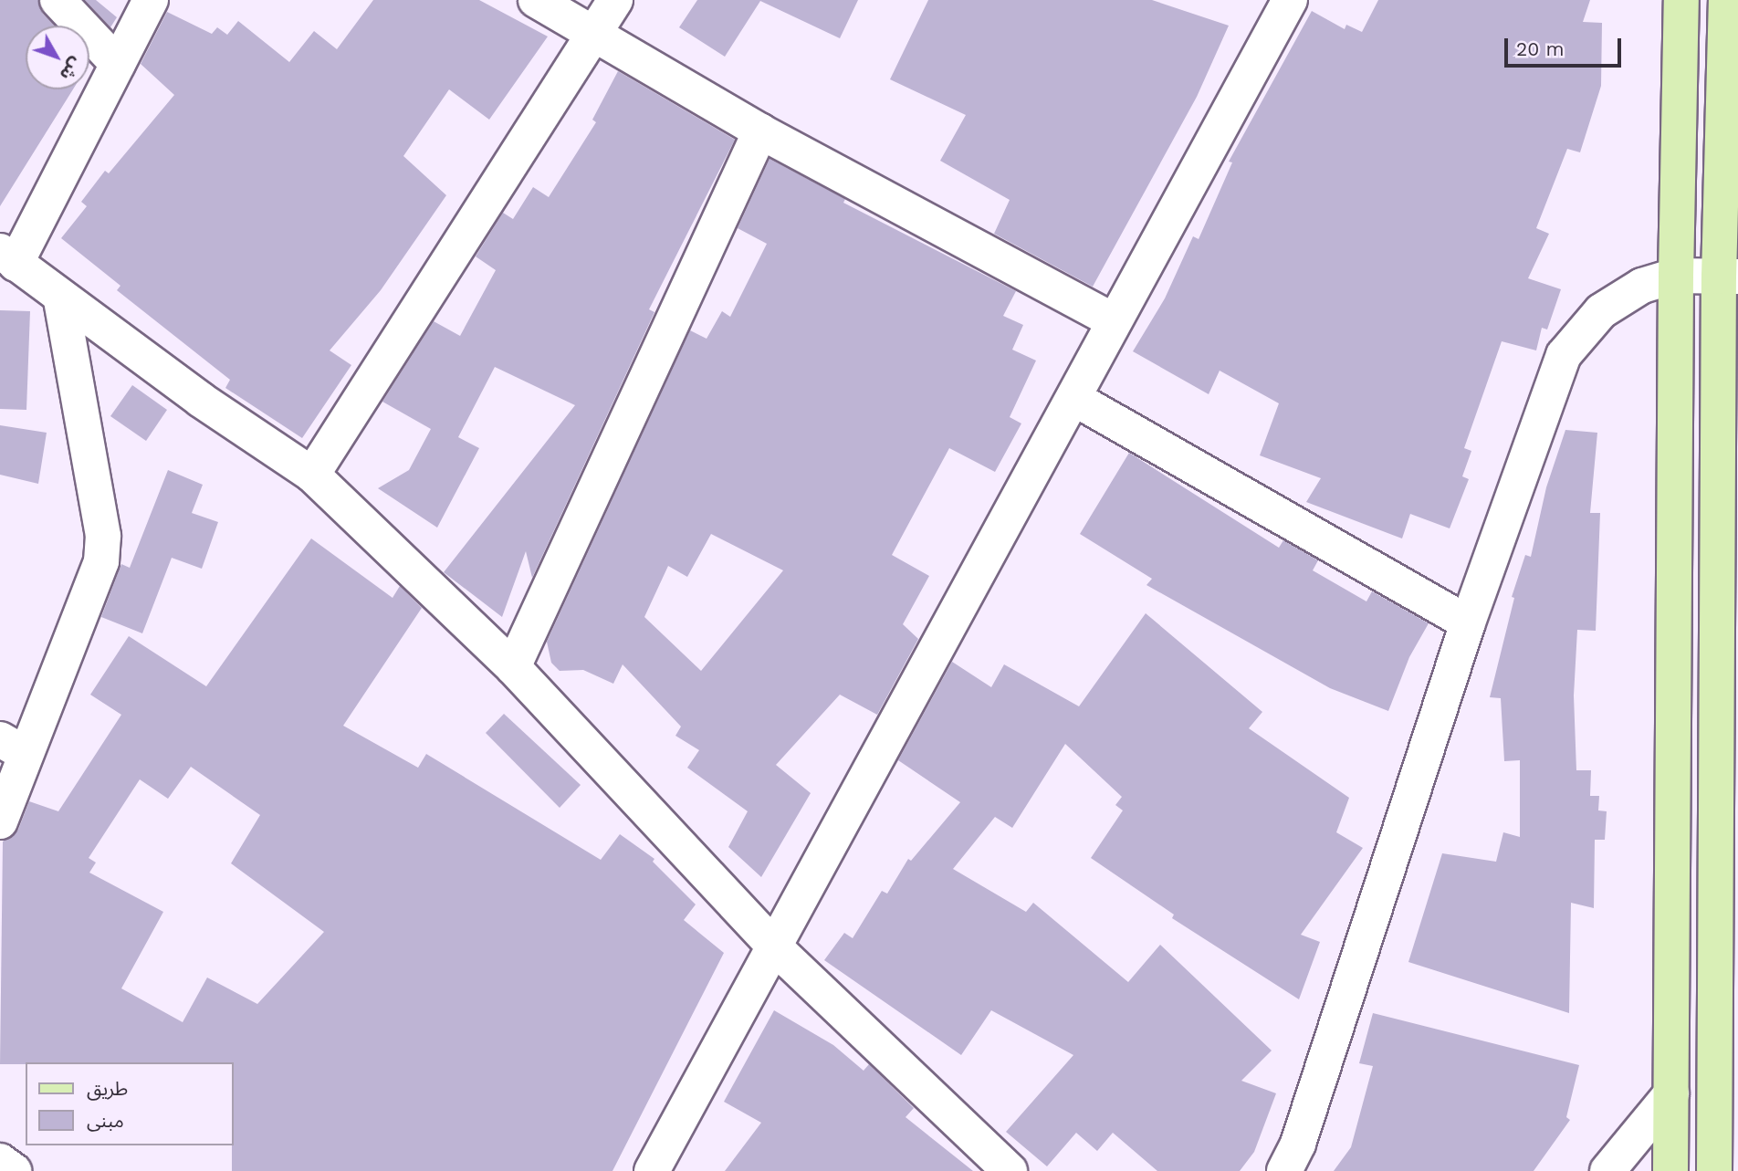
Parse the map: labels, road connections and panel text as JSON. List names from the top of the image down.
{
  "legend": ["طريق", "مبنى"],
  "scale_bar": "20 m",
  "north": "bottom right"
}
